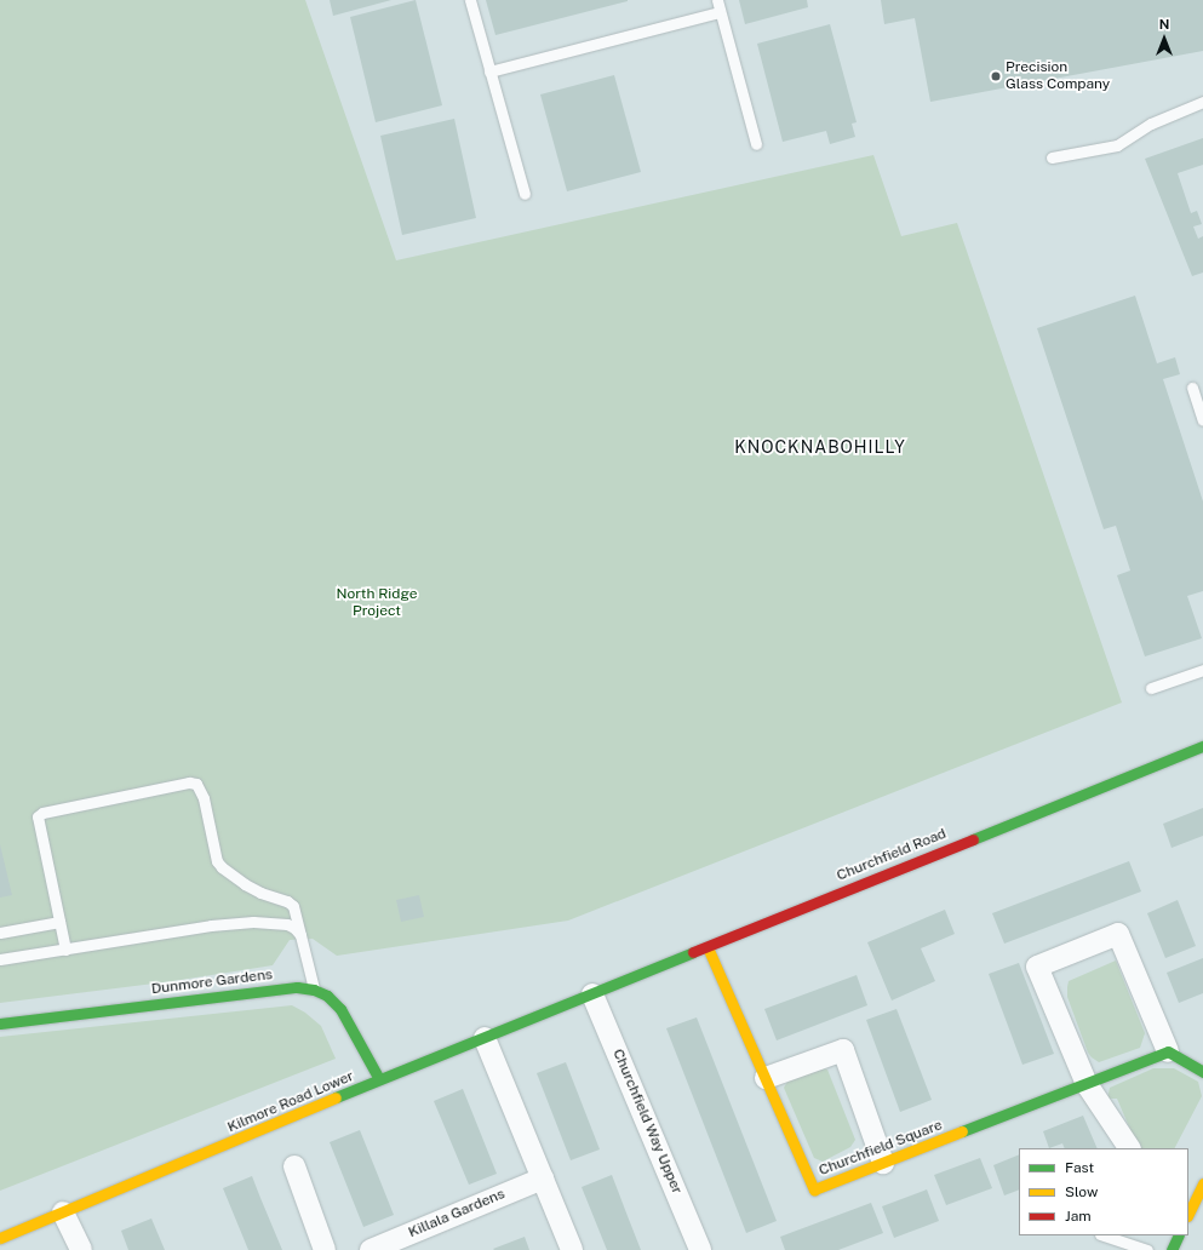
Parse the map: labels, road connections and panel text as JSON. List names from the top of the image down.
{
  "streets": {
    "street": [
      "Churchfield Road",
      "Dunmore Gardens",
      "Kilmore Road Lower",
      "Churchfield Way Upper",
      "Churchfield Square",
      "Killala Gardens"
    ]
  },
  "crossings": [
    ["Churchfield Road", "Kilmore Road Lower"],
    ["Churchfield Road", "Churchfield Way Upper"],
    ["Churchfield Road", "Churchfield Square"],
    ["Kilmore Road Lower", "Churchfield Way Upper"]
  ],
  "districts": ["KNOCKNABOHILLY"],
  "parks": ["North Ridge Project"],
  "places": ["Precision Glass Company"],
  "legend": ["Fast", "Slow", "Jam"],
  "north": "top"
}
